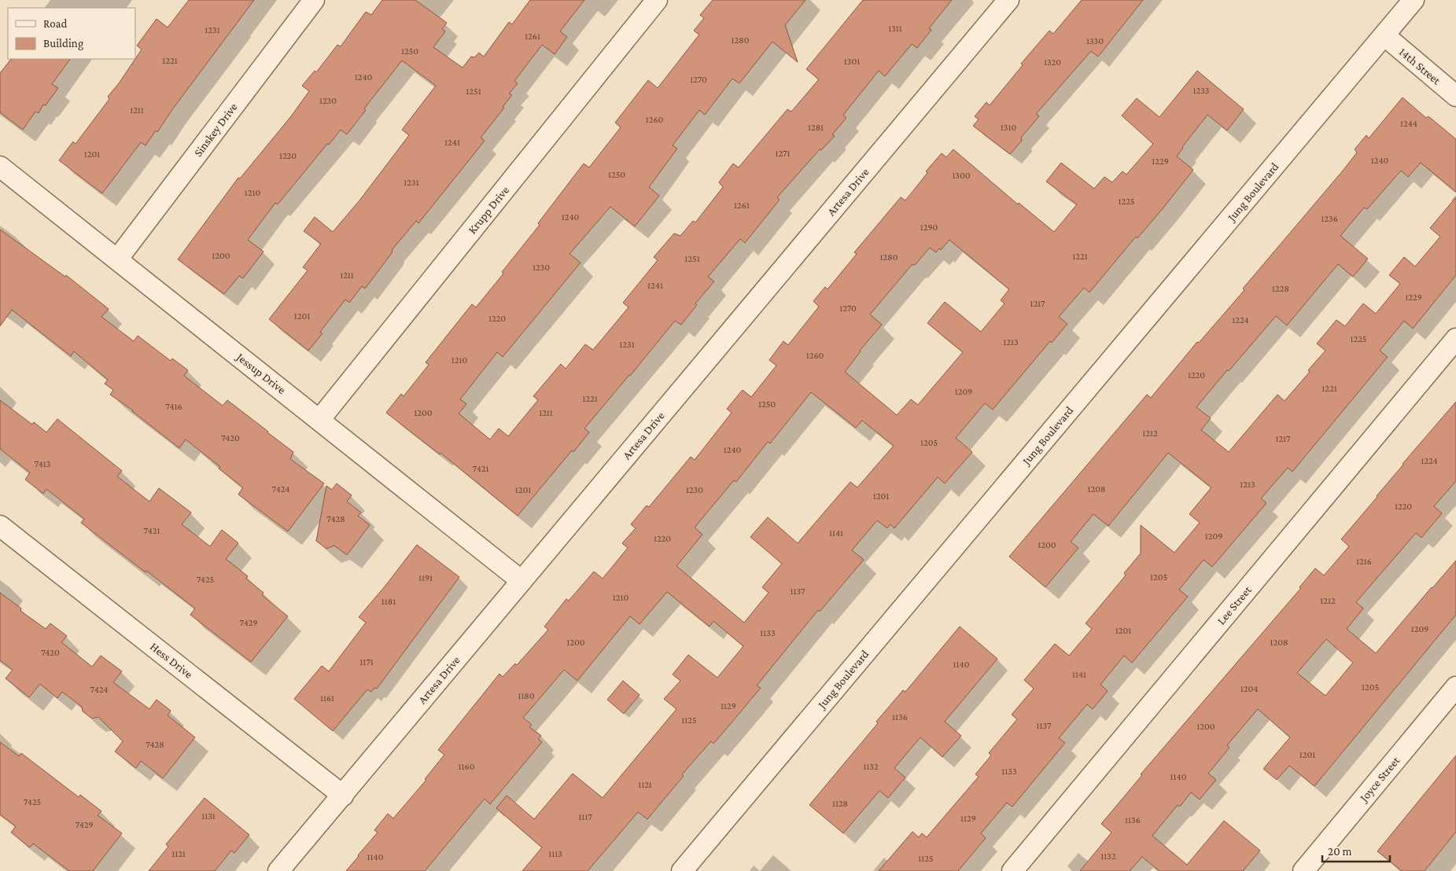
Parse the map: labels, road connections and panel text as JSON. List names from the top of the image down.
{
  "streets": {
    "street": [
      "14th Street",
      "Sinskey Drive",
      "Artesa Drive",
      "Jung Boulevard",
      "Krupp Drive",
      "Jessup Drive",
      "Lee Street",
      "Hess Drive",
      "Joyce Street"
    ]
  },
  "crossings": [
    ["14th Street", "Jung Boulevard"],
    ["Sinskey Drive", "Jessup Drive"],
    ["Artesa Drive", "Jessup Drive"],
    ["Artesa Drive", "Hess Drive"],
    ["Krupp Drive", "Jessup Drive"]
  ],
  "house_numbers": [
    "1311",
    "1231",
    "1261",
    "1280",
    "1330",
    "1250",
    "1221",
    "1301",
    "1320",
    "1240",
    "1270",
    "1233",
    "1251",
    "1230",
    "1211",
    "1260",
    "1244",
    "1281",
    "1310",
    "1241",
    "1271",
    "1201",
    "1220",
    "1240",
    "1229",
    "1250",
    "1300",
    "1231",
    "1210",
    "1225",
    "1261",
    "1240",
    "1236",
    "1290",
    "1200",
    "1221",
    "1280",
    "1251",
    "1230",
    "1211",
    "1241",
    "1228",
    "1229",
    "1217",
    "1270",
    "1201",
    "1220",
    "1224",
    "1225",
    "1213",
    "1231",
    "1260",
    "1210",
    "1220",
    "1221",
    "1209",
    "1221",
    "1250",
    "7416",
    "1200",
    "1211",
    "1212",
    "7420",
    "1217",
    "1205",
    "1240",
    "1224",
    "7413",
    "7421",
    "1213",
    "7424",
    "1208",
    "1201",
    "1230",
    "1201",
    "1220",
    "7428",
    "7421",
    "1141",
    "1209",
    "1220",
    "1200",
    "1216",
    "1205",
    "1191",
    "7425",
    "1137",
    "1210",
    "1212",
    "1181",
    "7429",
    "1209",
    "1201",
    "1133",
    "1200",
    "1208",
    "7420",
    "1171",
    "1140",
    "1141",
    "1205",
    "1204",
    "7424",
    "1180",
    "1161",
    "1129",
    "1136",
    "1125",
    "1137",
    "1200",
    "7428",
    "1201",
    "1160",
    "1132",
    "1133",
    "1140",
    "1121",
    "7425",
    "1128",
    "1131",
    "1117",
    "1129",
    "1136",
    "7429",
    "1121",
    "1113",
    "1132",
    "1140",
    "1125"
  ],
  "legend": ["Road", "Building"],
  "scale_bar": "20 m"
}
